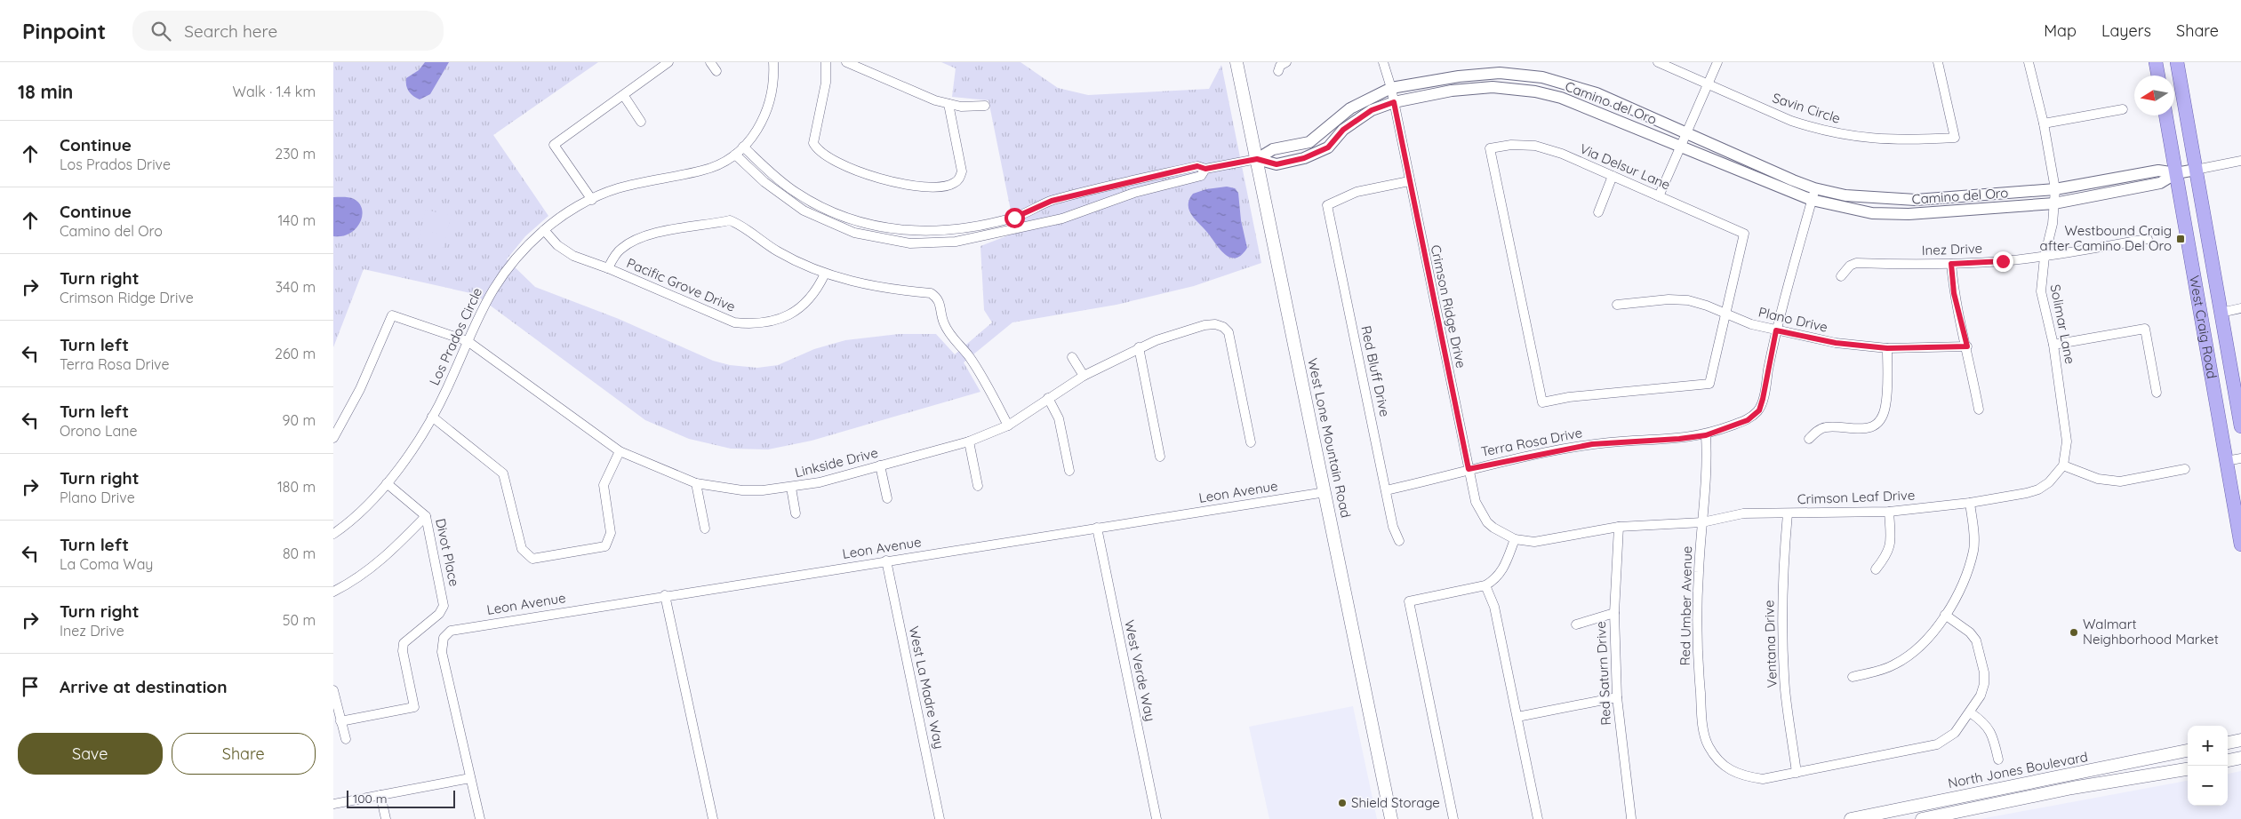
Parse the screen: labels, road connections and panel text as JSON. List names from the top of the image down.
{
  "streets": {
    "main road": ["West Craig Road", "West Lone Mountain Road", "North Jones Boulevard"],
    "street": [
      "Camino del Oro",
      "Savin Circle",
      "Via Delsur Lane",
      "Inez Drive",
      "Pacific Grove Drive",
      "Crimson Ridge Drive",
      "Plano Drive",
      "Solimar Lane",
      "Los Prados Circle",
      "Red Bluff Drive",
      "Terra Rosa Drive",
      "Linkside Drive",
      "Leon Avenue",
      "Crimson Leaf Drive",
      "Divot Place",
      "Red Umber Avenue",
      "Ventana Drive",
      "West Verde Way",
      "Red Saturn Drive",
      "West La Madre Way"
    ]
  },
  "crossings": [
    ["Camino del Oro", "Crimson Ridge Drive"],
    ["Camino del Oro", "Solimar Lane"],
    ["Camino del Oro", "West Craig Road"],
    ["Camino del Oro", "West Lone Mountain Road"],
    ["Via Delsur Lane", "Plano Drive"],
    ["Inez Drive", "Solimar Lane"],
    ["Pacific Grove Drive", "Los Prados Circle"],
    ["Crimson Ridge Drive", "Red Bluff Drive"],
    ["Crimson Ridge Drive", "Terra Rosa Drive"],
    ["Crimson Ridge Drive", "Crimson Leaf Drive"],
    ["Plano Drive", "Terra Rosa Drive"],
    ["Solimar Lane", "Crimson Leaf Drive"],
    ["Los Prados Circle", "Linkside Drive"],
    ["Los Prados Circle", "Divot Place"],
    ["Red Bluff Drive", "Terra Rosa Drive"],
    ["West Lone Mountain Road", "Leon Avenue"],
    ["Terra Rosa Drive", "Red Umber Avenue"],
    ["Leon Avenue", "West Verde Way"],
    ["Leon Avenue", "West La Madre Way"],
    ["Crimson Leaf Drive", "Red Umber Avenue"],
    ["Crimson Leaf Drive", "Ventana Drive"],
    ["Crimson Leaf Drive", "Red Saturn Drive"],
    ["Red Umber Avenue", "Ventana Drive"]
  ],
  "places": {
    "transit": ["Westbound Craig after Camino Del Oro"],
    "other": ["Walmart Neighborhood Market", "Shield Storage"]
  },
  "scale_bar": "100 m",
  "north": "left",
  "page": {
    "header": "Pinpoint",
    "search": "Search here",
    "nav": ["Map", "Layers", "Share"],
    "heading": ["18 min", "Walk · 1.4 km"],
    "list": [
      ["Continue", "Los Prados Drive", "230 m"],
      ["Continue", "Camino del Oro", "140 m"],
      ["Turn right", "Crimson Ridge Drive", "340 m"],
      ["Turn left", "Terra Rosa Drive", "260 m"],
      ["Turn left", "Orono Lane", "90 m"],
      ["Turn right", "Plano Drive", "180 m"],
      ["Turn left", "La Coma Way", "80 m"],
      ["Turn right", "Inez Drive", "50 m"],
      "Arrive at destination"
    ],
    "buttons": ["Save", "Share"],
    "map_buttons": ["+", "−"],
    "scale": "100 m"
  }
}
